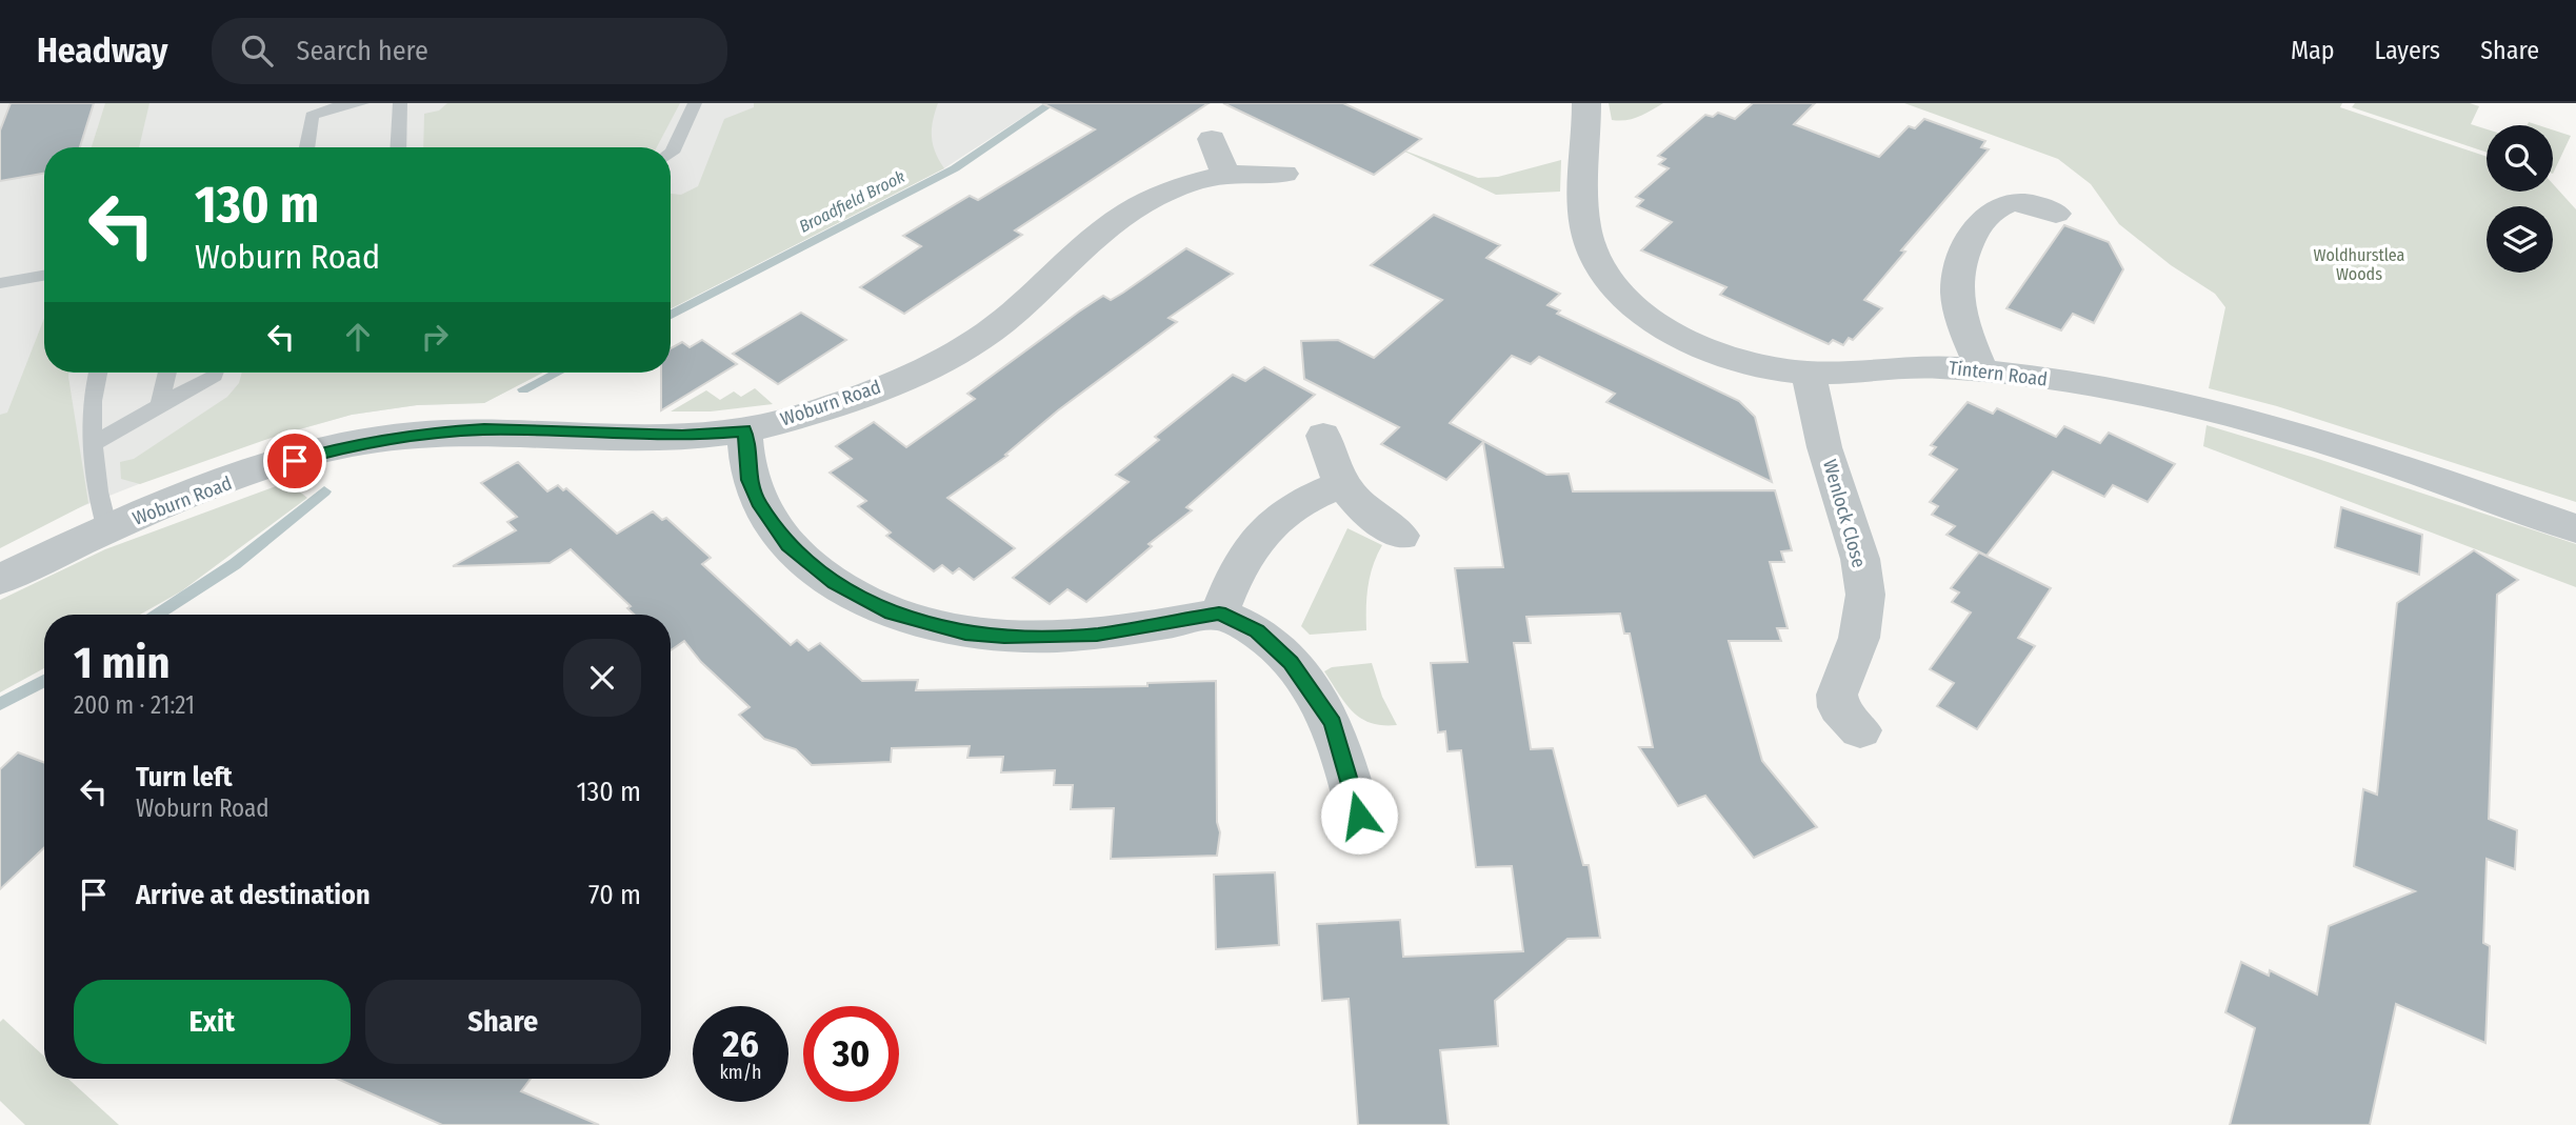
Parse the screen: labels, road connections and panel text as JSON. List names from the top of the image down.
{
  "streets": {
    "street": ["Tintern Road", "Woburn Road", "Wenlock Close"]
  },
  "crossings": [
    ["Tintern Road", "Wenlock Close"]
  ],
  "water": ["Broadfield Brook"],
  "parks": ["Woldhurstlea Woods"],
  "page": {
    "header": "Headway",
    "search": "Search here",
    "nav": ["Map", "Layers", "Share"],
    "turn": ["130 m", "Woburn Road"],
    "heading": ["1 min", "200 m · 21:21"],
    "list": [
      {
        "name": "Turn left",
        "note": "Woburn Road",
        "value": "130 m"
      },
      {
        "name": "Arrive at destination",
        "value": "70 m"
      }
    ],
    "buttons": ["Exit", "Share"],
    "speed": "26 km/h",
    "limit": "30"
  }
}
